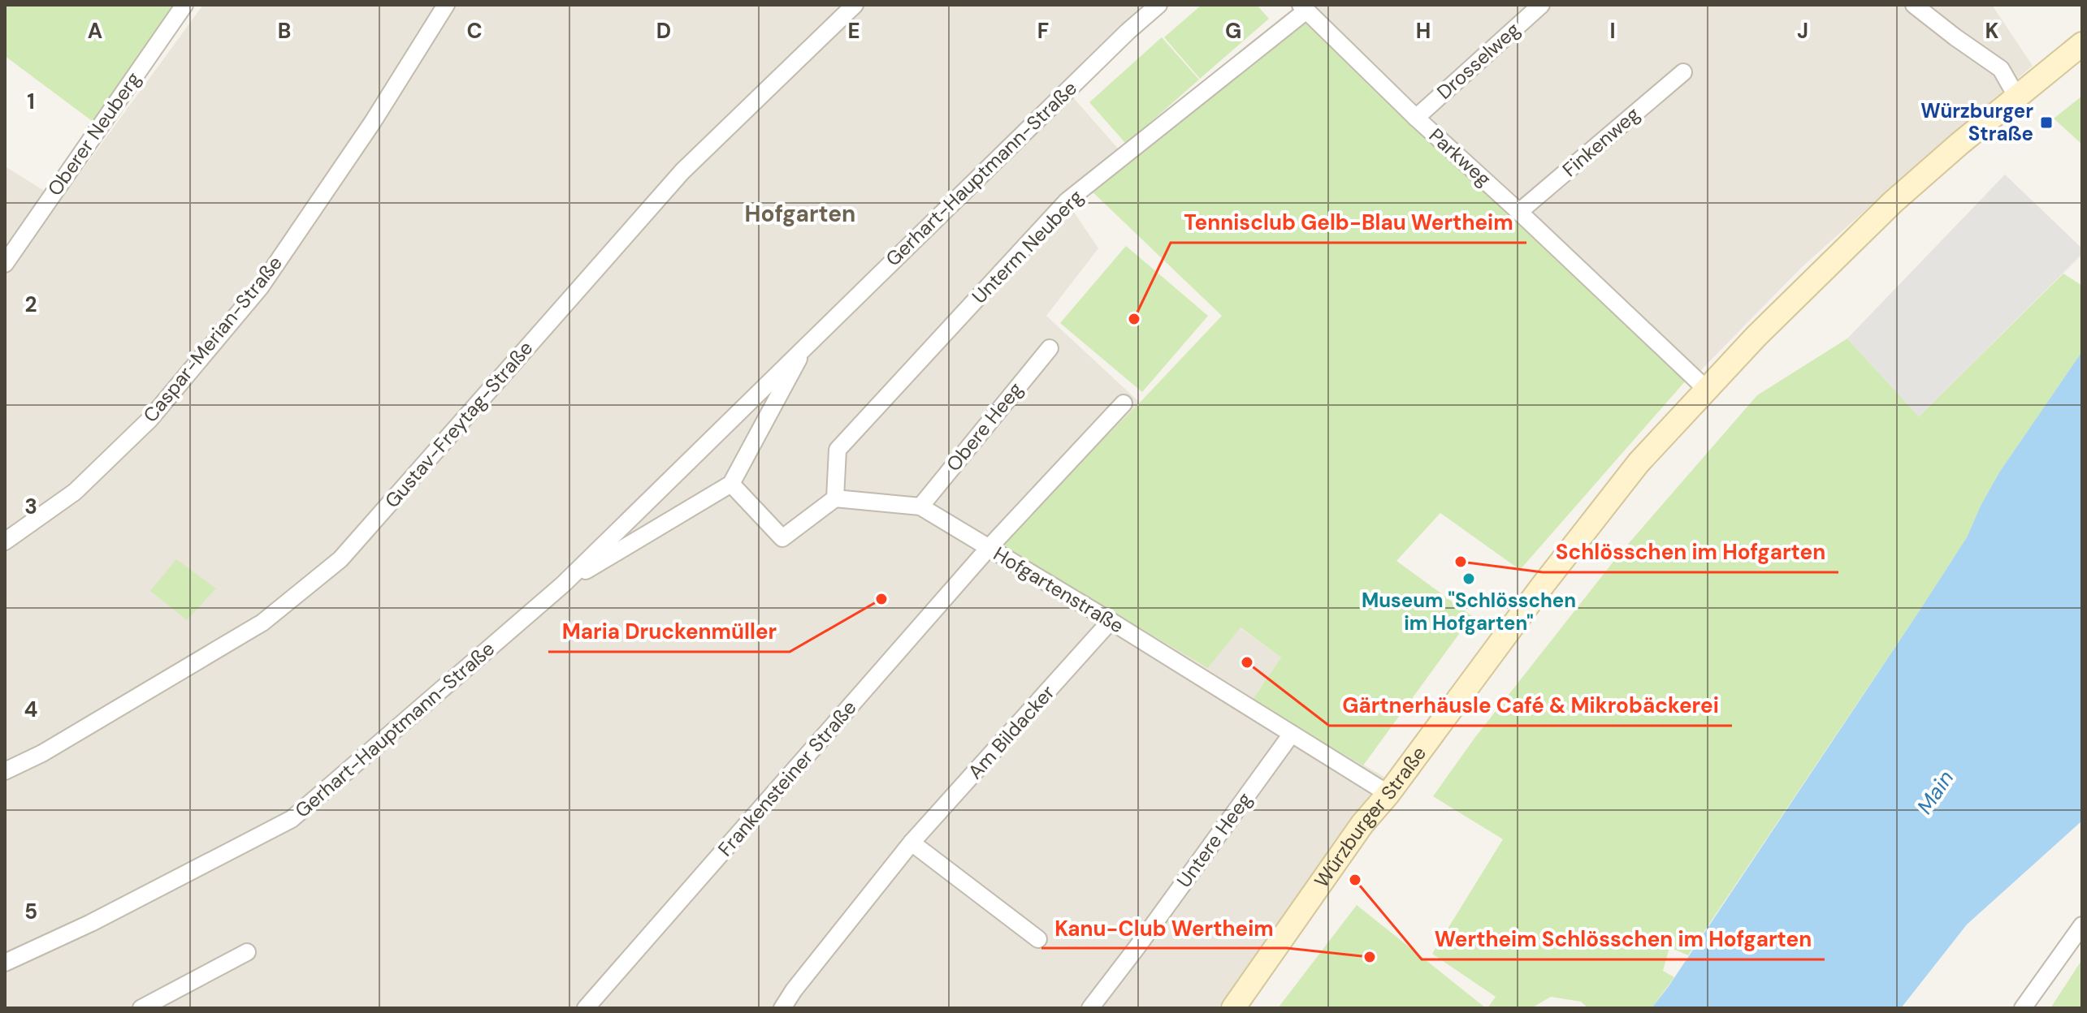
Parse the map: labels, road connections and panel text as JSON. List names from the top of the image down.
{
  "streets": {
    "main road": ["Würzburger Straße"],
    "street": [
      "Drosselweg",
      "Oberer Neuberg",
      "Finkenweg",
      "Parkweg",
      "Gerhart-Hauptmann-Straße",
      "Unterm Neuberg",
      "Caspar-Merian-Straße",
      "Gustav-Freytag-Straße",
      "Obere Heeg",
      "Hofgartenstraße",
      "Am Bildacker",
      "Frankensteiner Straße",
      "Untere Heeg"
    ]
  },
  "crossings": [
    ["Drosselweg", "Parkweg"],
    ["Finkenweg", "Parkweg"],
    ["Parkweg", "Unterm Neuberg"],
    ["Parkweg", "Würzburger Straße"],
    ["Unterm Neuberg", "Hofgartenstraße"],
    ["Obere Heeg", "Hofgartenstraße"],
    ["Hofgartenstraße", "Am Bildacker"],
    ["Hofgartenstraße", "Frankensteiner Straße"],
    ["Hofgartenstraße", "Würzburger Straße"],
    ["Hofgartenstraße", "Untere Heeg"]
  ],
  "districts": ["Hofgarten"],
  "water": ["Main"],
  "places": {
    "transit": ["Würzburger Straße"],
    "other": [
      "Tennisclub Gelb-Blau Wertheim",
      "Schlösschen im Hofgarten",
      "Museum \"Schlösschen im Hofgarten\"",
      "Maria Druckenmüller",
      "Gärtnerhäusle Café & Mikrobäckerei",
      "Wertheim Schlösschen im Hofgarten",
      "Kanu-Club Wertheim"
    ]
  },
  "grid": {
    "columns": [
      "A",
      "B",
      "C",
      "D",
      "E",
      "F",
      "G",
      "H",
      "I",
      "J",
      "K"
    ],
    "rows": [
      "1",
      "2",
      "3",
      "4",
      "5"
    ]
  }
}
